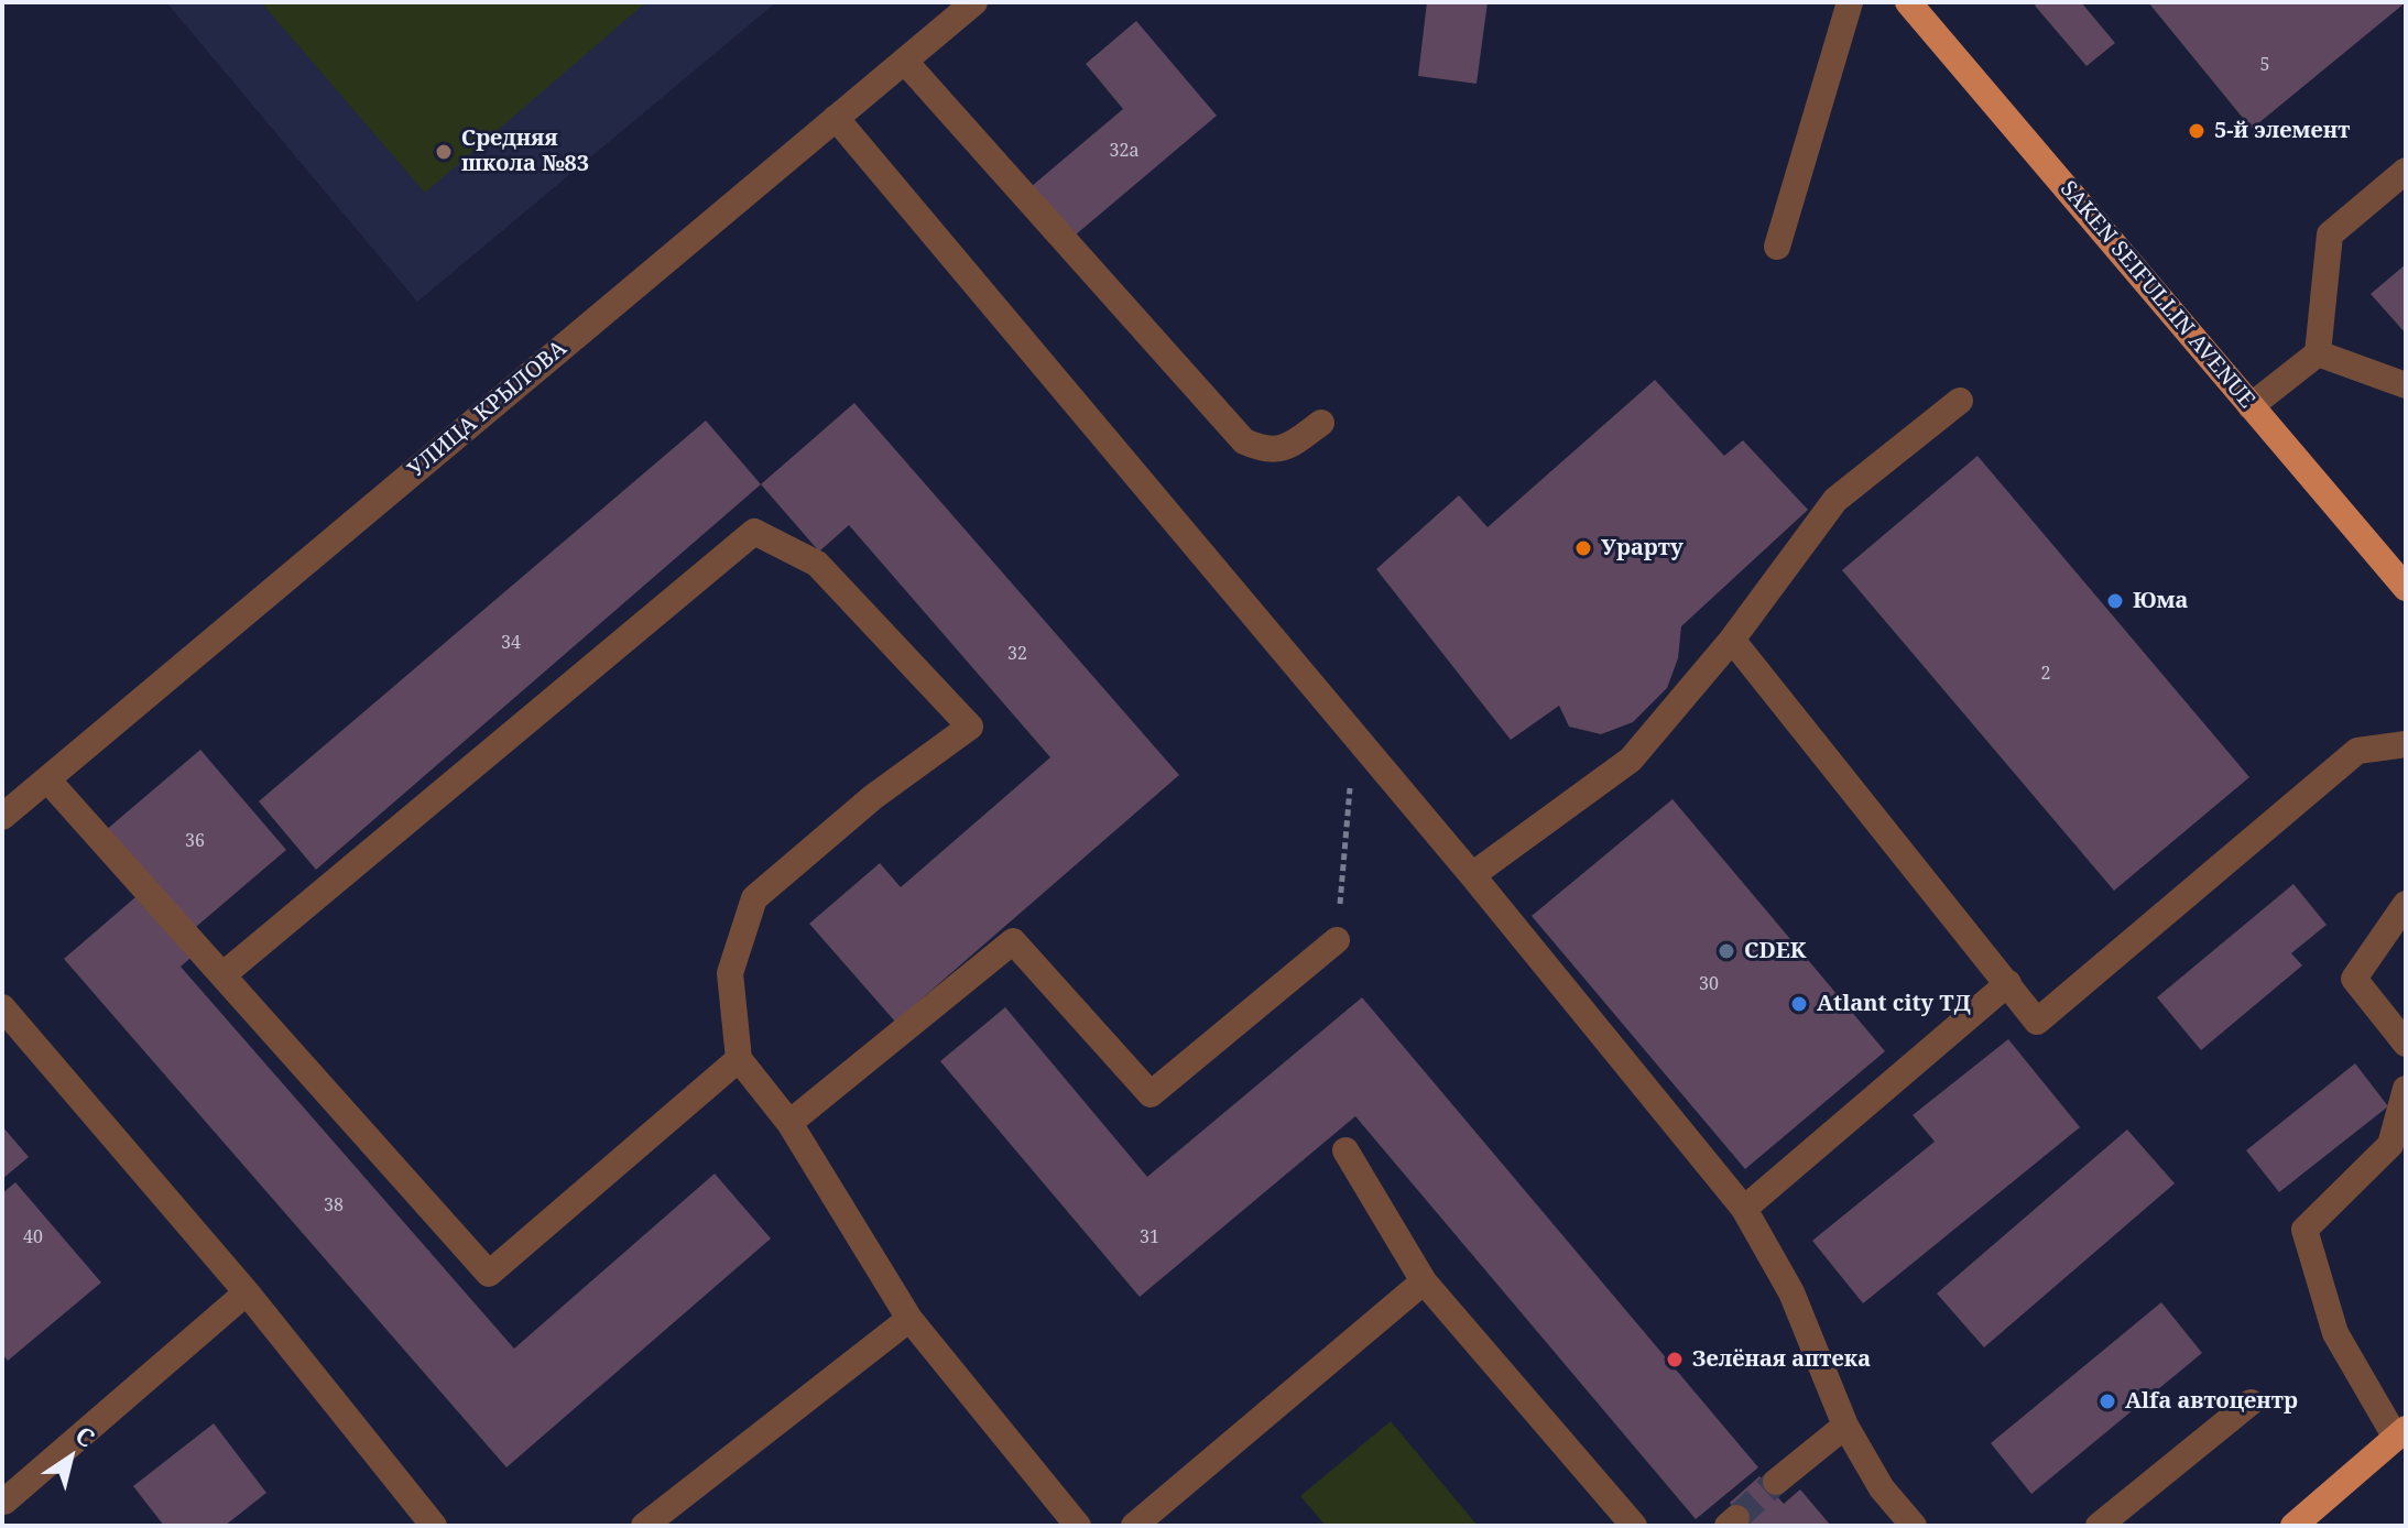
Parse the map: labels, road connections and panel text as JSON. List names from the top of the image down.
{
  "streets": {
    "main road": ["SAKEN SEIFULLIN AVENUE"],
    "street": ["УЛИЦА КРЫЛОВА"]
  },
  "places": [
    "5-й элемент",
    "Средняя школа №83",
    "Урарту",
    "Юма",
    "CDEK",
    "Atlant city ТД",
    "Зелёная аптека",
    "Alfa автоцентр"
  ],
  "house_numbers": [
    "5",
    "32а",
    "34",
    "32",
    "2",
    "36",
    "30",
    "38",
    "40",
    "31"
  ],
  "north": "top right"
}
